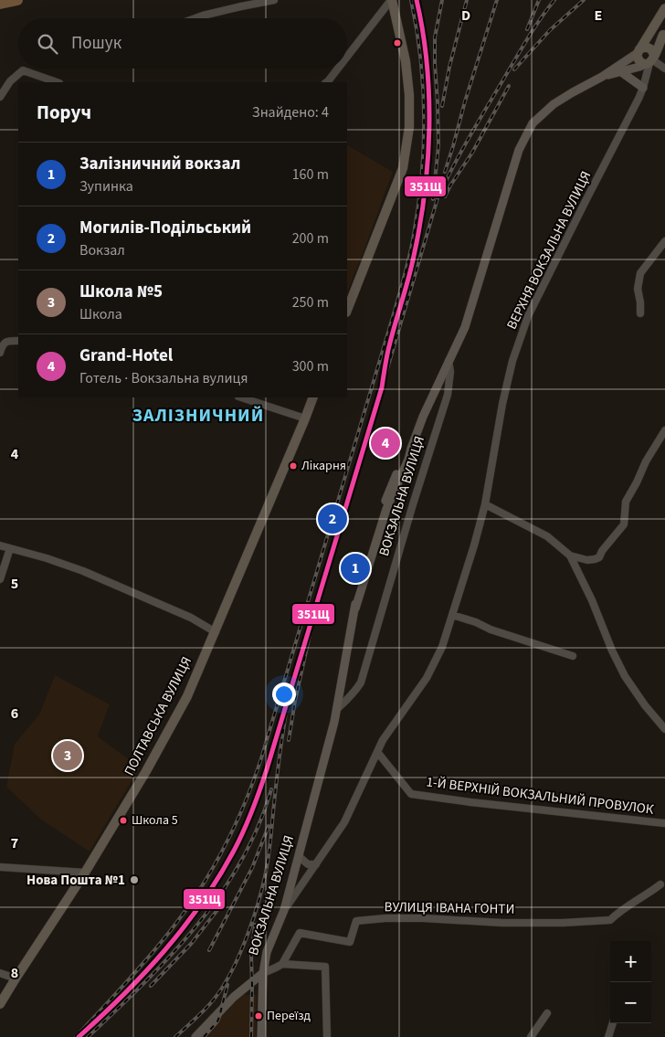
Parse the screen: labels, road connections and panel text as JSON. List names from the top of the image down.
{
  "streets": {
    "highway": ["ВОКЗАЛЬНА ВУЛИЦЯ", "ПОЛТАВСЬКА ВУЛИЦЯ"],
    "street": ["ВЕРХНЯ ВОКЗАЛЬНА ВУЛИЦЯ", "1-Й ВЕРХНІЙ ВОКЗАЛЬНИЙ ПРОВУЛОК", "ВУЛИЦЯ ІВАНА ГОНТИ"]
  },
  "crossings": [
    ["ВЕРХНЯ ВОКЗАЛЬНА ВУЛИЦЯ", "ВОКЗАЛЬНА ВУЛИЦЯ"],
    ["ВЕРХНЯ ВОКЗАЛЬНА ВУЛИЦЯ", "1-Й ВЕРХНІЙ ВОКЗАЛЬНИЙ ПРОВУЛОК"]
  ],
  "districts": ["ЗАЛІЗНИЧНИЙ"],
  "places": [
    "Лікарня",
    "Школа 5",
    "Нова Пошта №1",
    "Переїзд"
  ],
  "lines": ["transit line 351Щ"],
  "page": {
    "search": "Пошук",
    "heading": ["Поруч", "Знайдено: 4"],
    "list": [
      {
        "mark": "1",
        "name": "Залізничний вокзал",
        "note": "Зупинка",
        "value": "160 m"
      },
      {
        "mark": "2",
        "name": "Могилів-Подільський",
        "note": "Вокзал",
        "value": "200 m"
      },
      {
        "mark": "3",
        "name": "Школа №5",
        "note": "Школа",
        "value": "250 m"
      },
      {
        "mark": "4",
        "name": "Grand-Hotel",
        "note": "Готель · Вокзальна вулиця",
        "value": "300 m"
      }
    ],
    "pins": [
      "4",
      "2",
      "1",
      "3"
    ],
    "map_buttons": ["+", "−"]
  },
  "grid": {
    "columns": ["D", "E"],
    "rows": [
      "4",
      "5",
      "6",
      "7",
      "8"
    ]
  }
}
